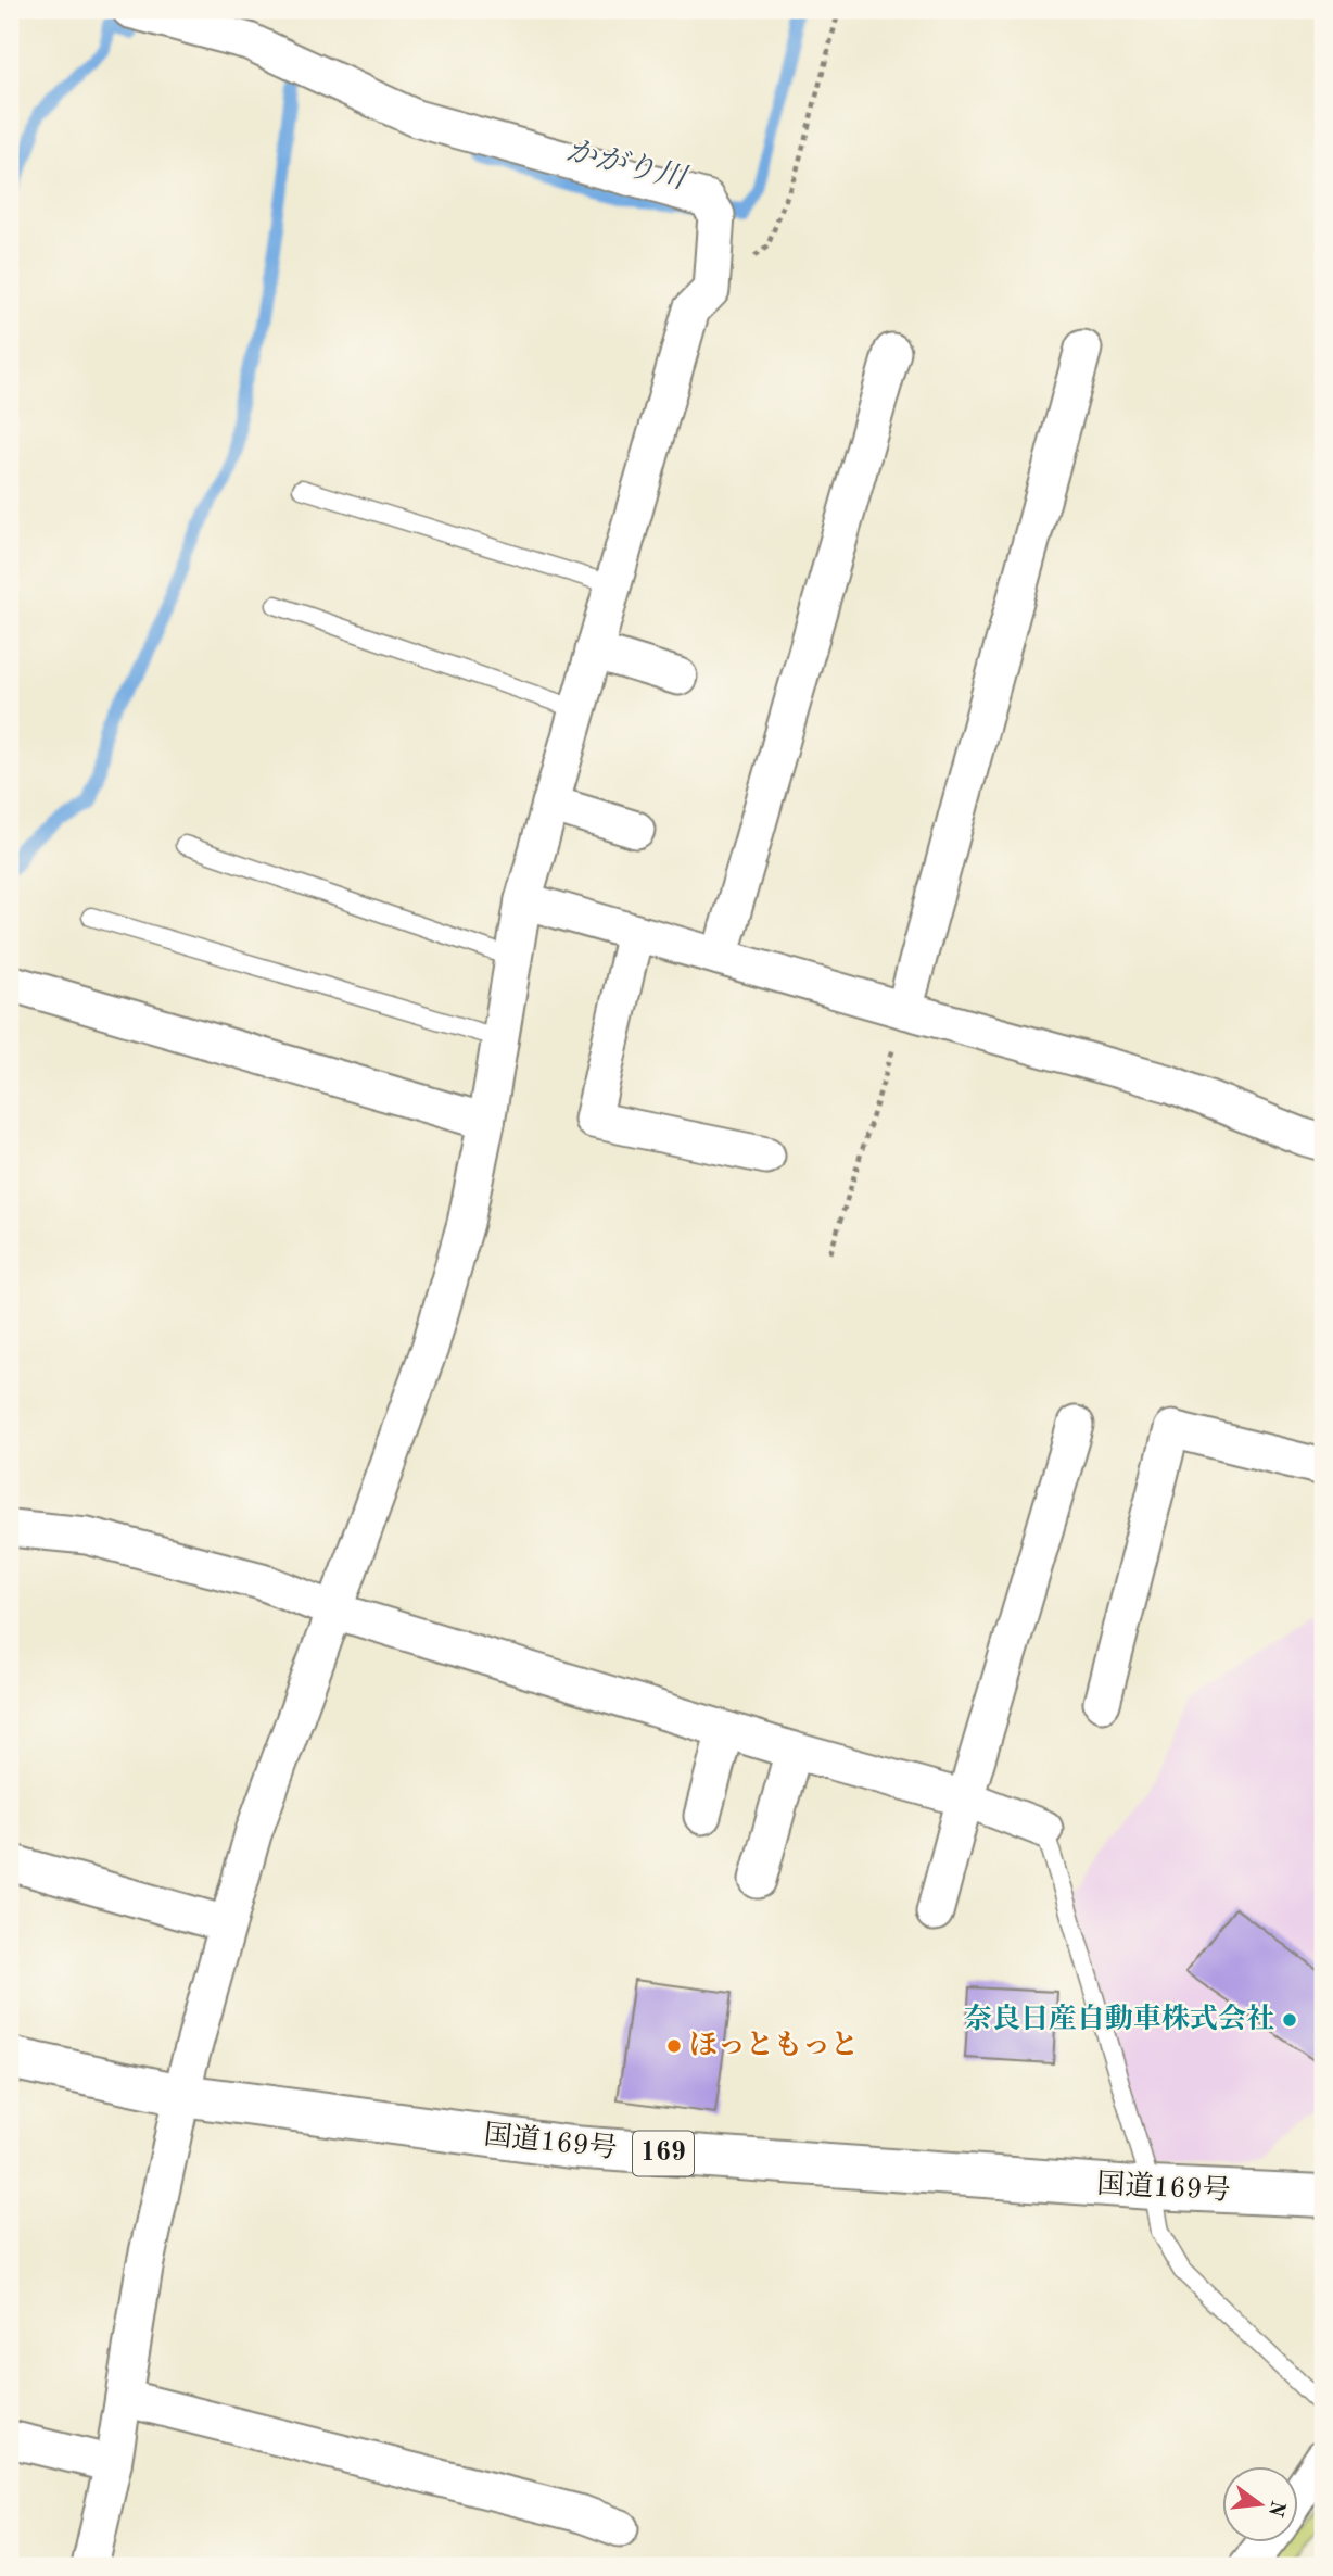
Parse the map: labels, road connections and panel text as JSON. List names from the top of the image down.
{
  "streets": {
    "highway": ["国道169号", "169"]
  },
  "water": ["かがり川"],
  "places": ["奈良日産自動車株式会社", "ほっともっと"],
  "north": "right"
}
